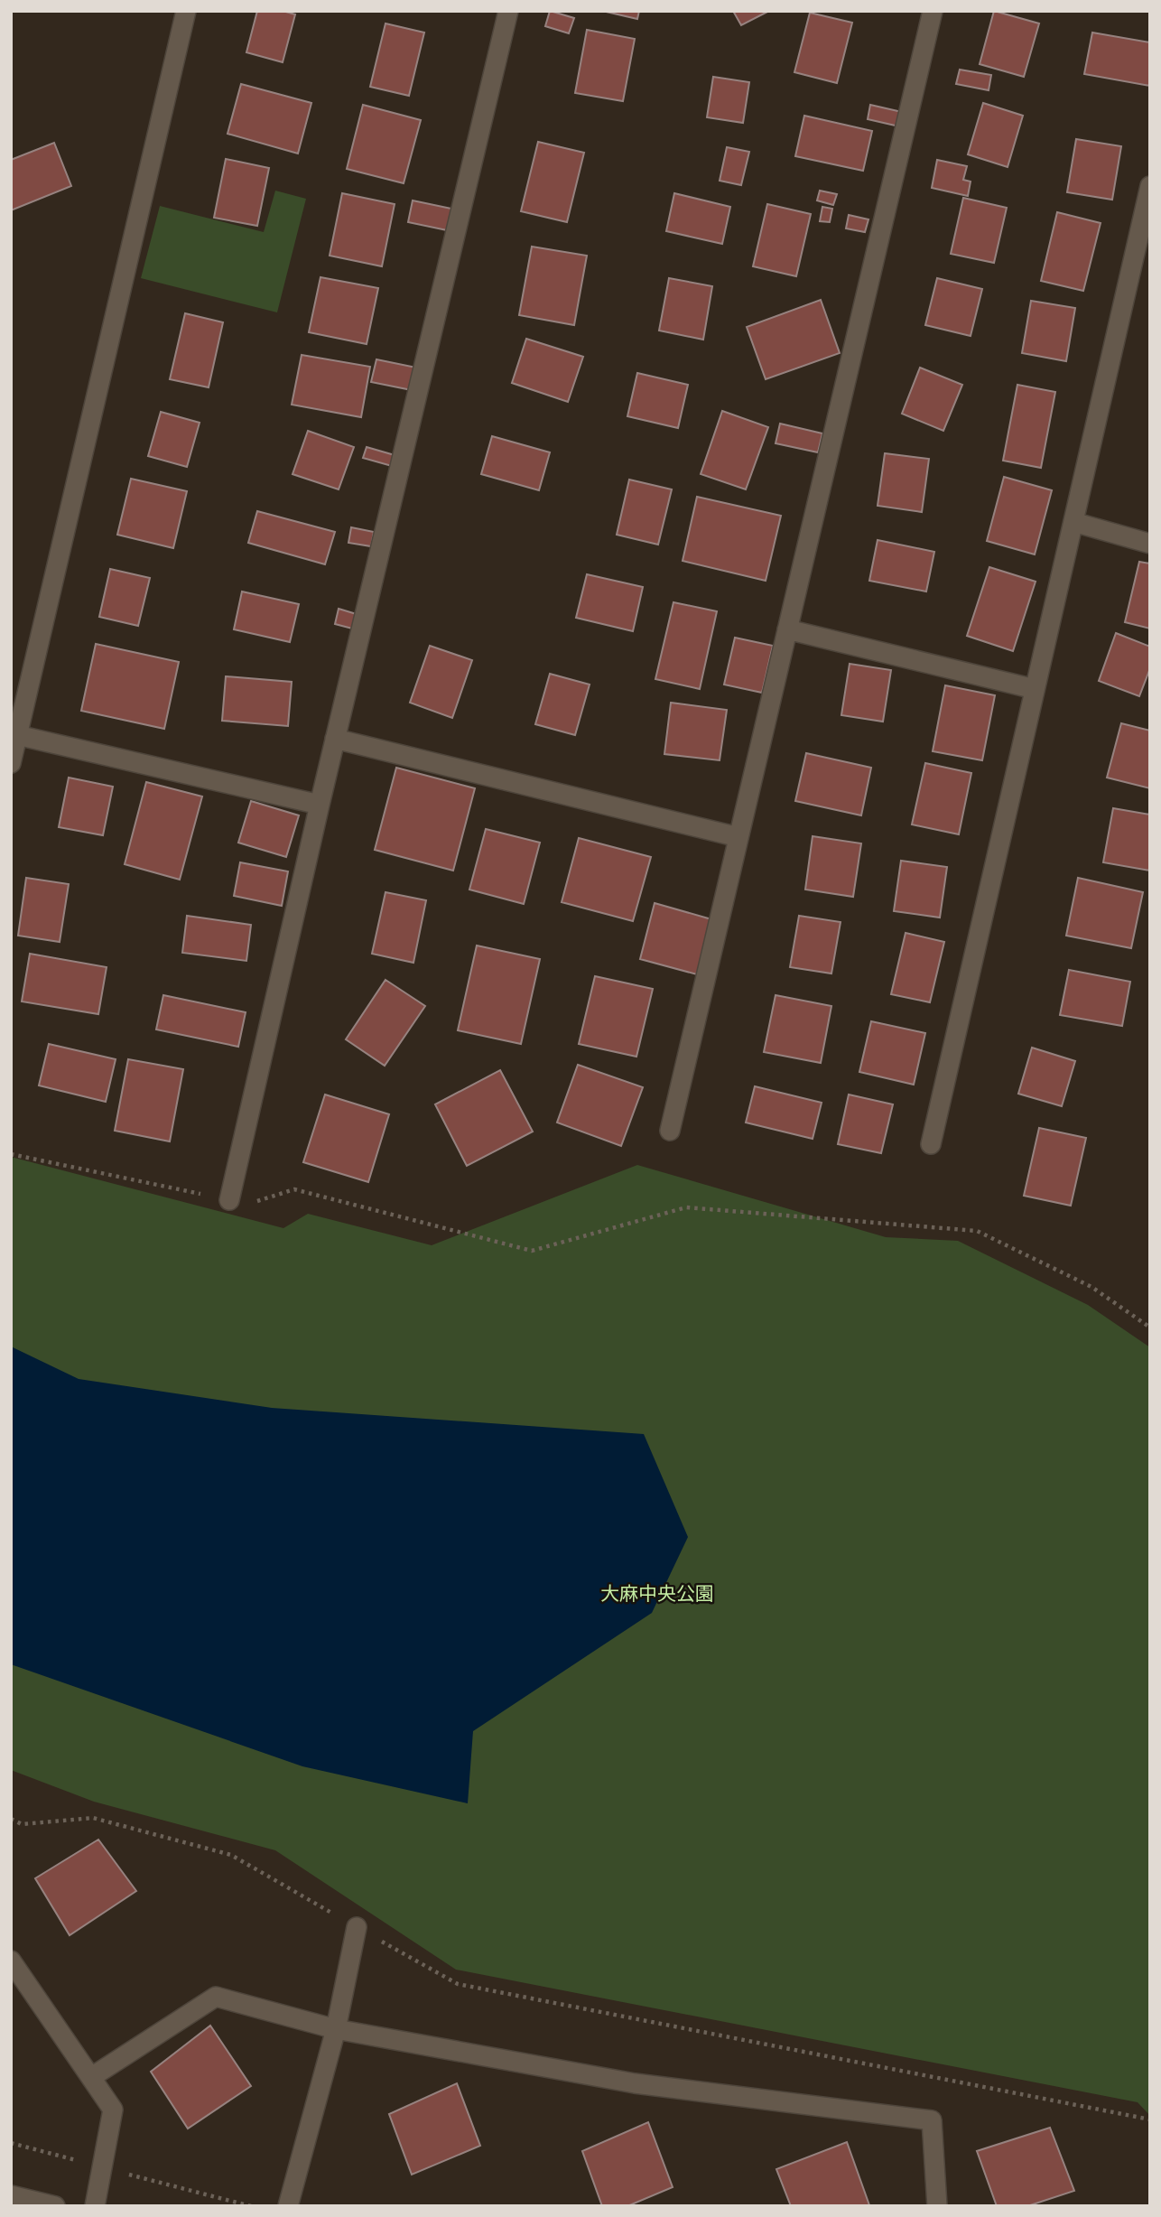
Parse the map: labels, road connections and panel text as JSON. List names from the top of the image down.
{
  "parks": ["大麻中央公園"]
}
